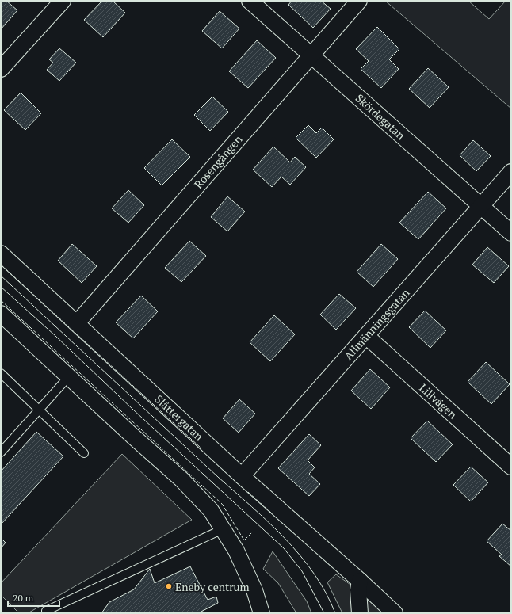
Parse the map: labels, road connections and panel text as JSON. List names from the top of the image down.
{
  "streets": {
    "street": [
      "Skördegatan",
      "Rosengången",
      "Allmänningsgatan",
      "Lillvägen",
      "Slåttergatan"
    ]
  },
  "crossings": [
    ["Skördegatan", "Rosengången"],
    ["Skördegatan", "Allmänningsgatan"],
    ["Rosengången", "Slåttergatan"],
    ["Allmänningsgatan", "Lillvägen"],
    ["Allmänningsgatan", "Slåttergatan"]
  ],
  "places": ["Eneby centrum"],
  "scale_bar": "20 m"
}
